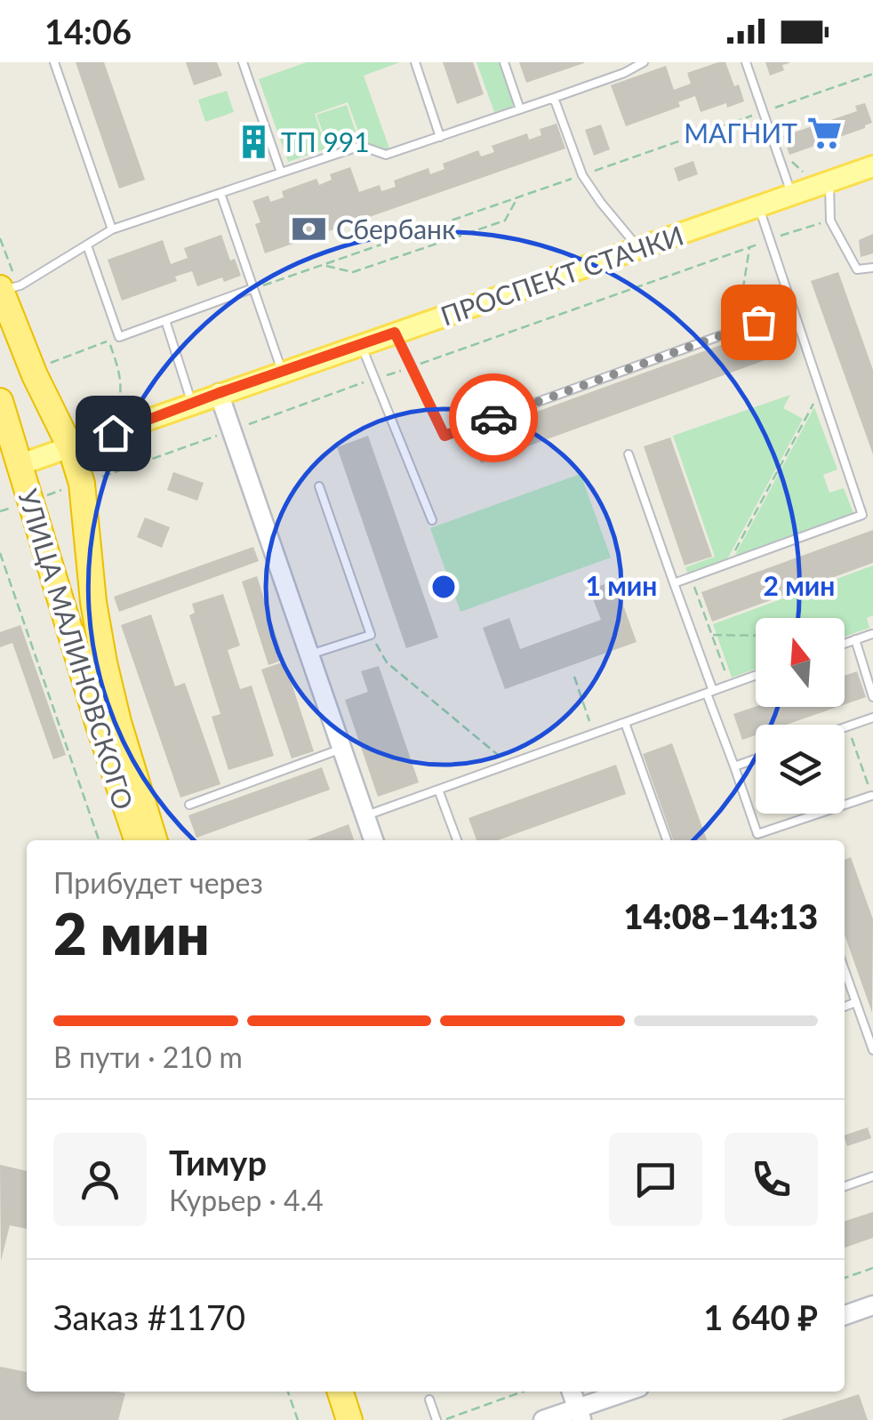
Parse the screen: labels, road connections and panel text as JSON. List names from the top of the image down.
{
  "streets": {
    "highway": ["УЛИЦА МАЛИНОВСКОГО"],
    "main road": ["ПРОСПЕКТ СТАЧКИ"]
  },
  "crossings": [
    ["ПРОСПЕКТ СТАЧКИ", "УЛИЦА МАЛИНОВСКОГО"]
  ],
  "places": {
    "supermarket": ["МАГНИТ"],
    "building": ["ТП 991"],
    "bank": ["Сбербанк"]
  },
  "north": "top",
  "page": {
    "status": "14:06",
    "heading": ["2 мин", "Прибудет через", "14:08–14:13"],
    "panel": [
      "Тимур",
      "Курьер · 4.4",
      "Заказ #1170",
      "1 640 ₽"
    ],
    "bar": "В пути · 210 m"
  },
  "rings": ["1 мин", "2 мин"]
}
